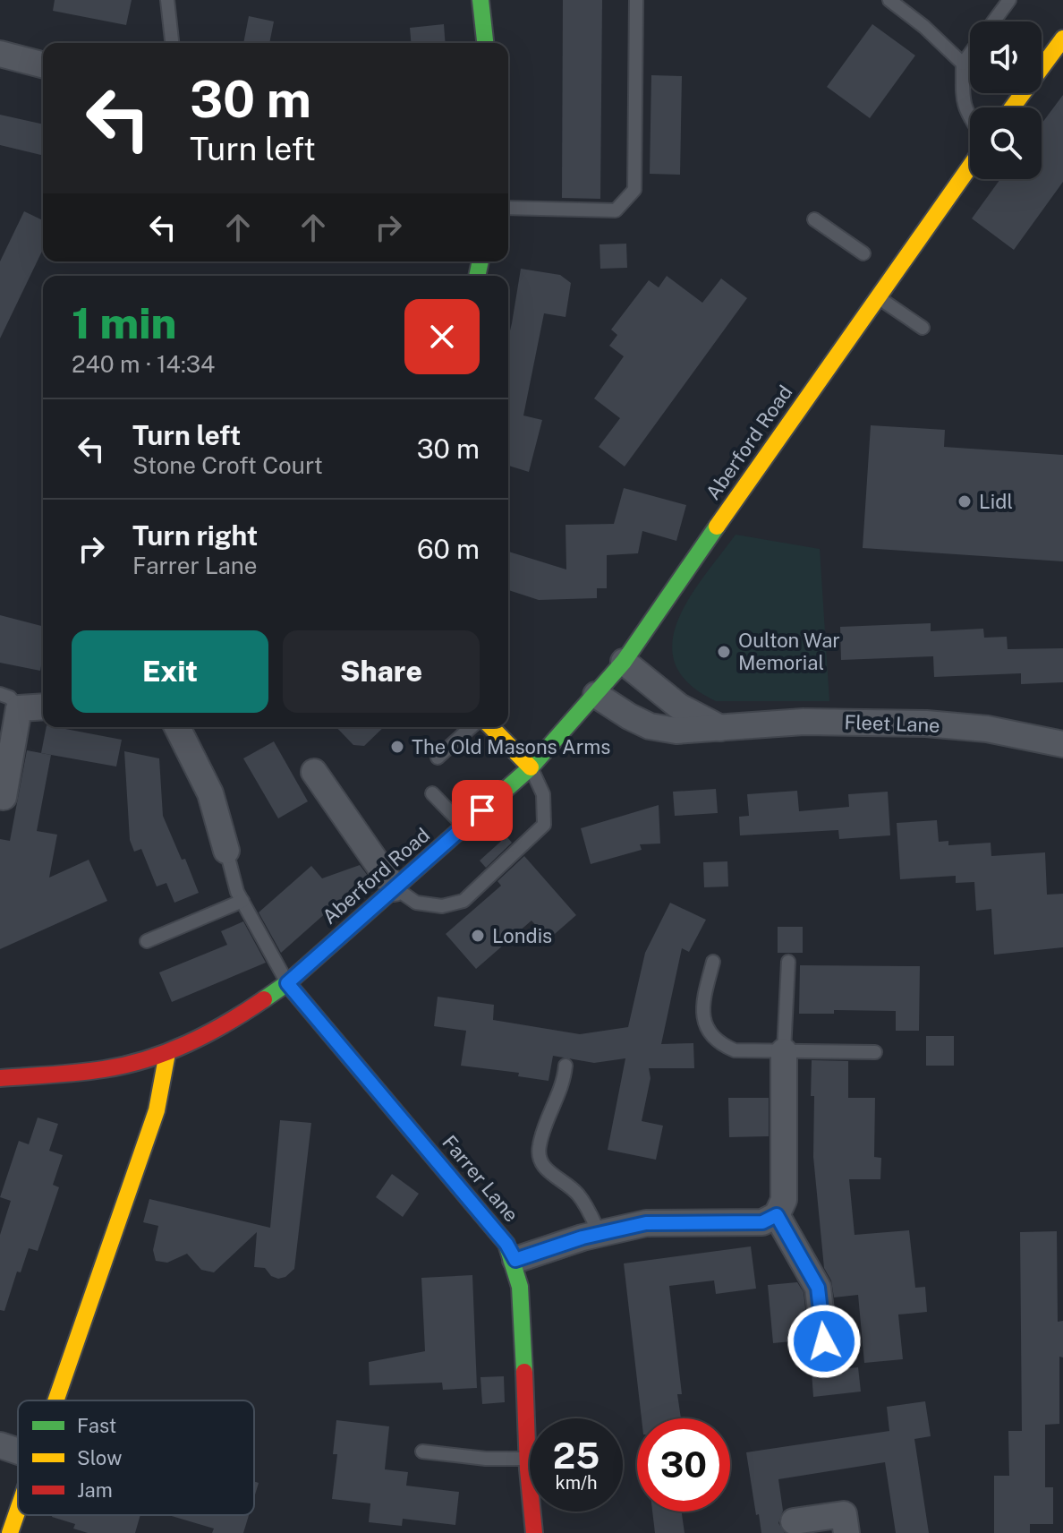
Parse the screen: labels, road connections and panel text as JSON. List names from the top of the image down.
{
  "streets": {
    "main road": ["Aberford Road", "Farrer Lane"],
    "street": ["Fleet Lane"]
  },
  "crossings": [
    ["Aberford Road", "Fleet Lane"],
    ["Aberford Road", "Farrer Lane"]
  ],
  "places": [
    "Lidl",
    "Oulton War Memorial",
    "The Old Masons Arms",
    "Londis"
  ],
  "legend": ["Fast", "Slow", "Jam"],
  "page": {
    "turn": ["30 m", "Turn left"],
    "heading": ["1 min", "240 m · 14:34"],
    "list": [
      {
        "name": "Turn left",
        "note": "Stone Croft Court",
        "value": "30 m"
      },
      {
        "name": "Turn right",
        "note": "Farrer Lane",
        "value": "60 m"
      }
    ],
    "buttons": ["Exit", "Share"],
    "speed": "25 km/h",
    "limit": "30"
  }
}
